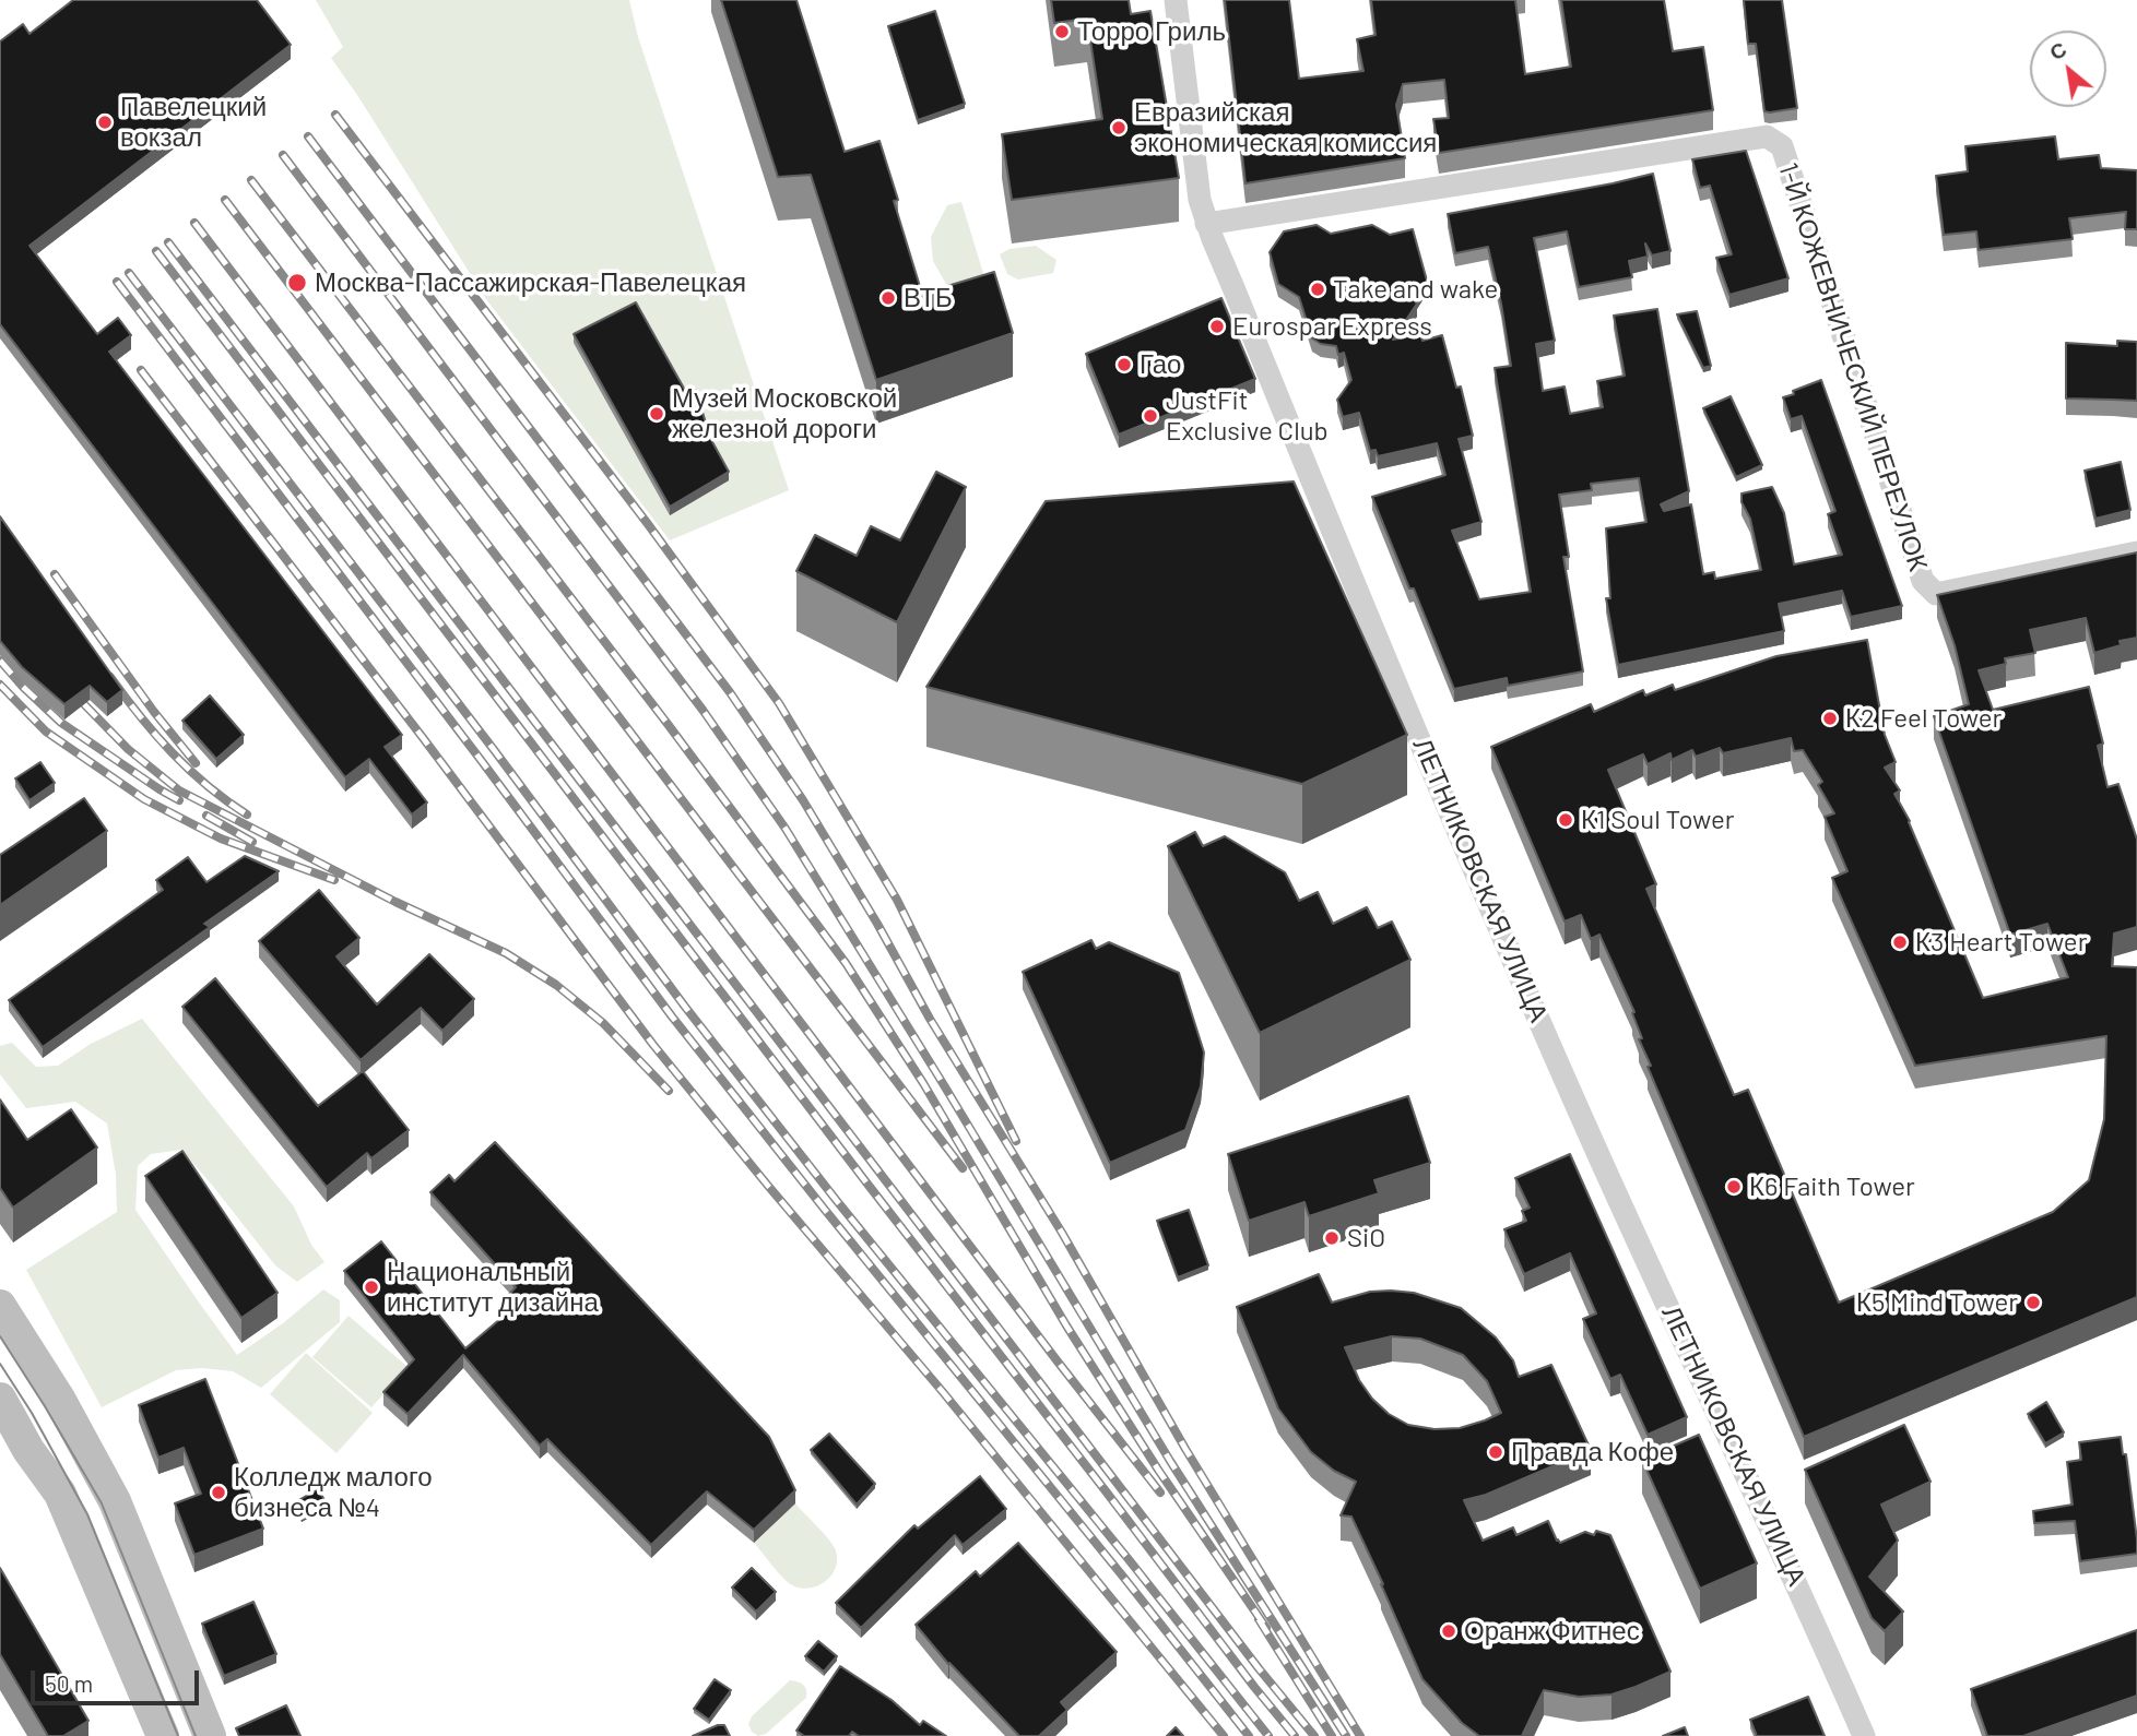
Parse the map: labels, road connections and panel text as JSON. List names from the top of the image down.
{
  "streets": {
    "street": ["1-Й КОЖЕВНИЧЕСКИЙ ПЕРЕУЛОК", "ЛЕТНИКОВСКАЯ УЛИЦА"]
  },
  "crossings": [
    ["1-Й КОЖЕВНИЧЕСКИЙ ПЕРЕУЛОК", "ЛЕТНИКОВСКАЯ УЛИЦА"]
  ],
  "places": [
    "Торро Гриль",
    "Павелецкий вокзал",
    "Евразийская экономическая комиссия",
    "Москва-Пассажирская-Павелецкая",
    "Take and wake",
    "ВТБ",
    "Eurospar Express",
    "Гао",
    "Музей Московской железной дороги",
    "JustFit Exclusive Club",
    "К2 Feel Tower",
    "К1 Soul Tower",
    "К3 Heart Tower",
    "К6 Faith Tower",
    "SiO",
    "Национальный институт дизайна",
    "К5 Mind Tower",
    "Правда Кофе",
    "Колледж малого бизнеса №4",
    "Оранж Фитнес"
  ],
  "scale_bar": "50 m",
  "north": "top left"
}
